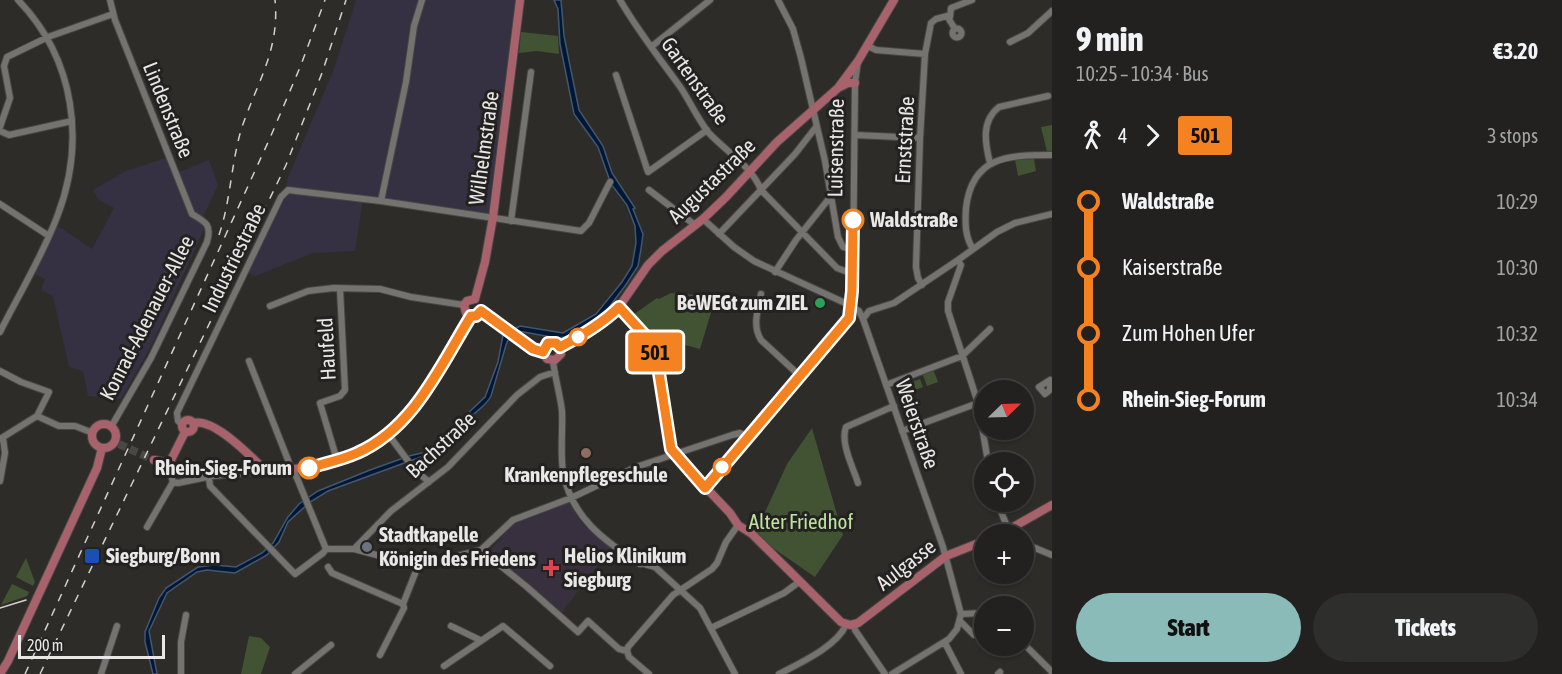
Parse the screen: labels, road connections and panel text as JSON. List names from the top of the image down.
{
  "streets": {
    "main road": [
      "Wilhelmstraße",
      "Luisenstraße",
      "Augustastraße",
      "Aulgasse"
    ],
    "street": [
      "Gartenstraße",
      "Lindenstraße",
      "Ernststraße",
      "Industriestraße",
      "Konrad-Adenauer-Allee",
      "Haufeld",
      "Weierstraße",
      "Bachstraße"
    ]
  },
  "crossings": [
    ["Gartenstraße", "Luisenstraße"],
    ["Gartenstraße", "Augustastraße"],
    ["Lindenstraße", "Konrad-Adenauer-Allee"],
    ["Wilhelmstraße", "Industriestraße"],
    ["Luisenstraße", "Augustastraße"],
    ["Luisenstraße", "Weierstraße"],
    ["Weierstraße", "Aulgasse"]
  ],
  "parks": ["Alter Friedhof"],
  "places": {
    "other": [
      "Waldstraße",
      "BeWEGt zum ZIEL",
      "Krankenpflegeschule",
      "Rhein-Sieg-Forum",
      "Stadtkapelle Königin des Friedens"
    ],
    "transit": ["Siegburg/Bonn"],
    "health": ["Helios Klinikum Siegburg"]
  },
  "lines": ["bus line 501"],
  "scale_bar": "200 m",
  "north": "top right",
  "page": {
    "on_map": "501",
    "heading": ["9 min", "10:25 – 10:34 · Bus", "€3.20"],
    "legs": ["4", "501", "3 stops"],
    "list": [
      {
        "name": "Waldstraße",
        "value": "10:29"
      },
      {
        "name": "Kaiserstraße",
        "value": "10:30"
      },
      {
        "name": "Zum Hohen Ufer",
        "value": "10:32"
      },
      {
        "name": "Rhein-Sieg-Forum",
        "value": "10:34"
      }
    ],
    "map_buttons": ["+", "−"],
    "buttons": ["Start", "Tickets"],
    "scale": "200 m"
  }
}
